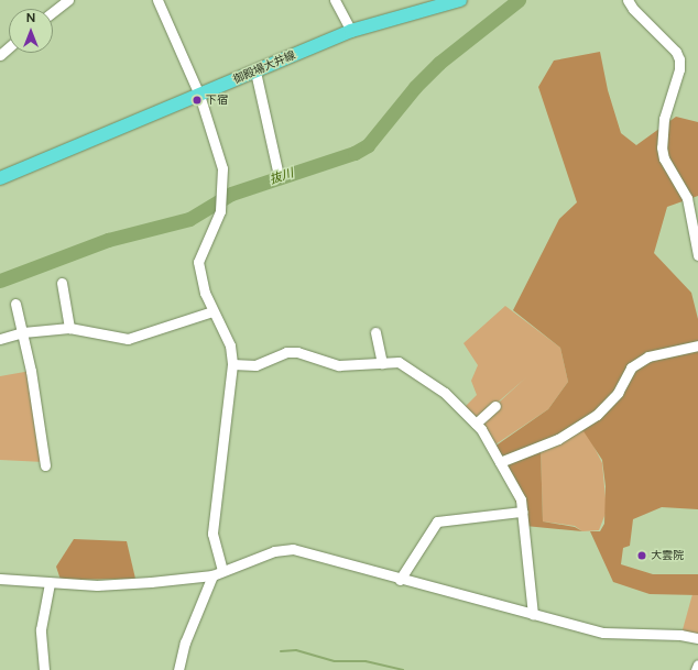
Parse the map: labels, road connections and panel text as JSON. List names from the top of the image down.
{
  "streets": {
    "main road": ["御殿場大井線"]
  },
  "water": ["抜川"],
  "places": ["下宿", "大雲院"],
  "north": "top"
}
